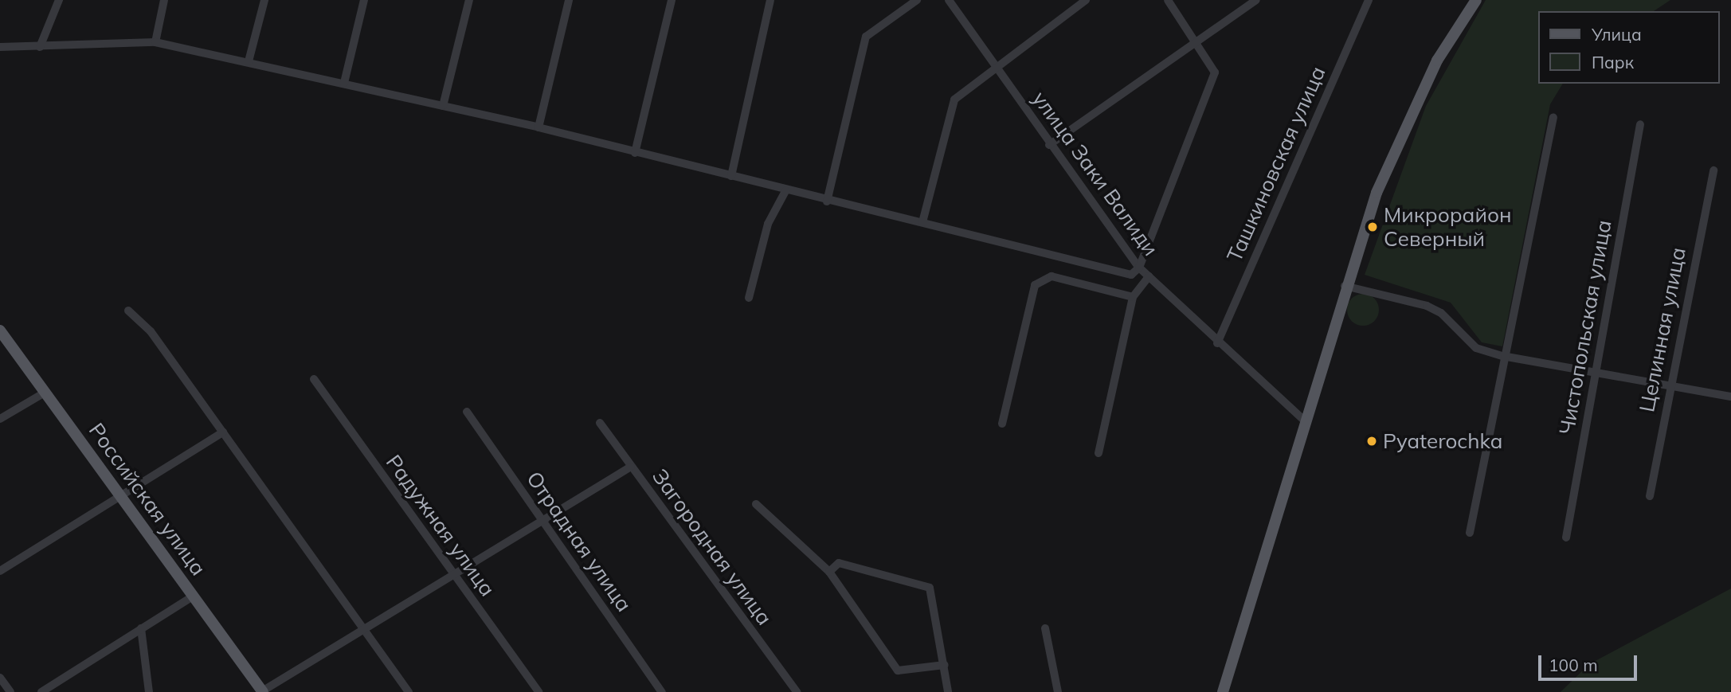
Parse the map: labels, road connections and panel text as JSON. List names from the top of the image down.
{
  "streets": {
    "main road": ["Российская улица"],
    "street": [
      "Ташкиновская улица",
      "улица Заки Валиди",
      "Чистопольская улица",
      "Целинная улица",
      "Радужная улица",
      "Отрадная улица",
      "Загородная улица"
    ]
  },
  "crossings": [
    ["Ташкиновская улица", "улица Заки Валиди"]
  ],
  "places": ["Микрорайон Северный", "Pyaterochka"],
  "legend": ["Улица", "Парк"],
  "scale_bar": "100 m"
}
